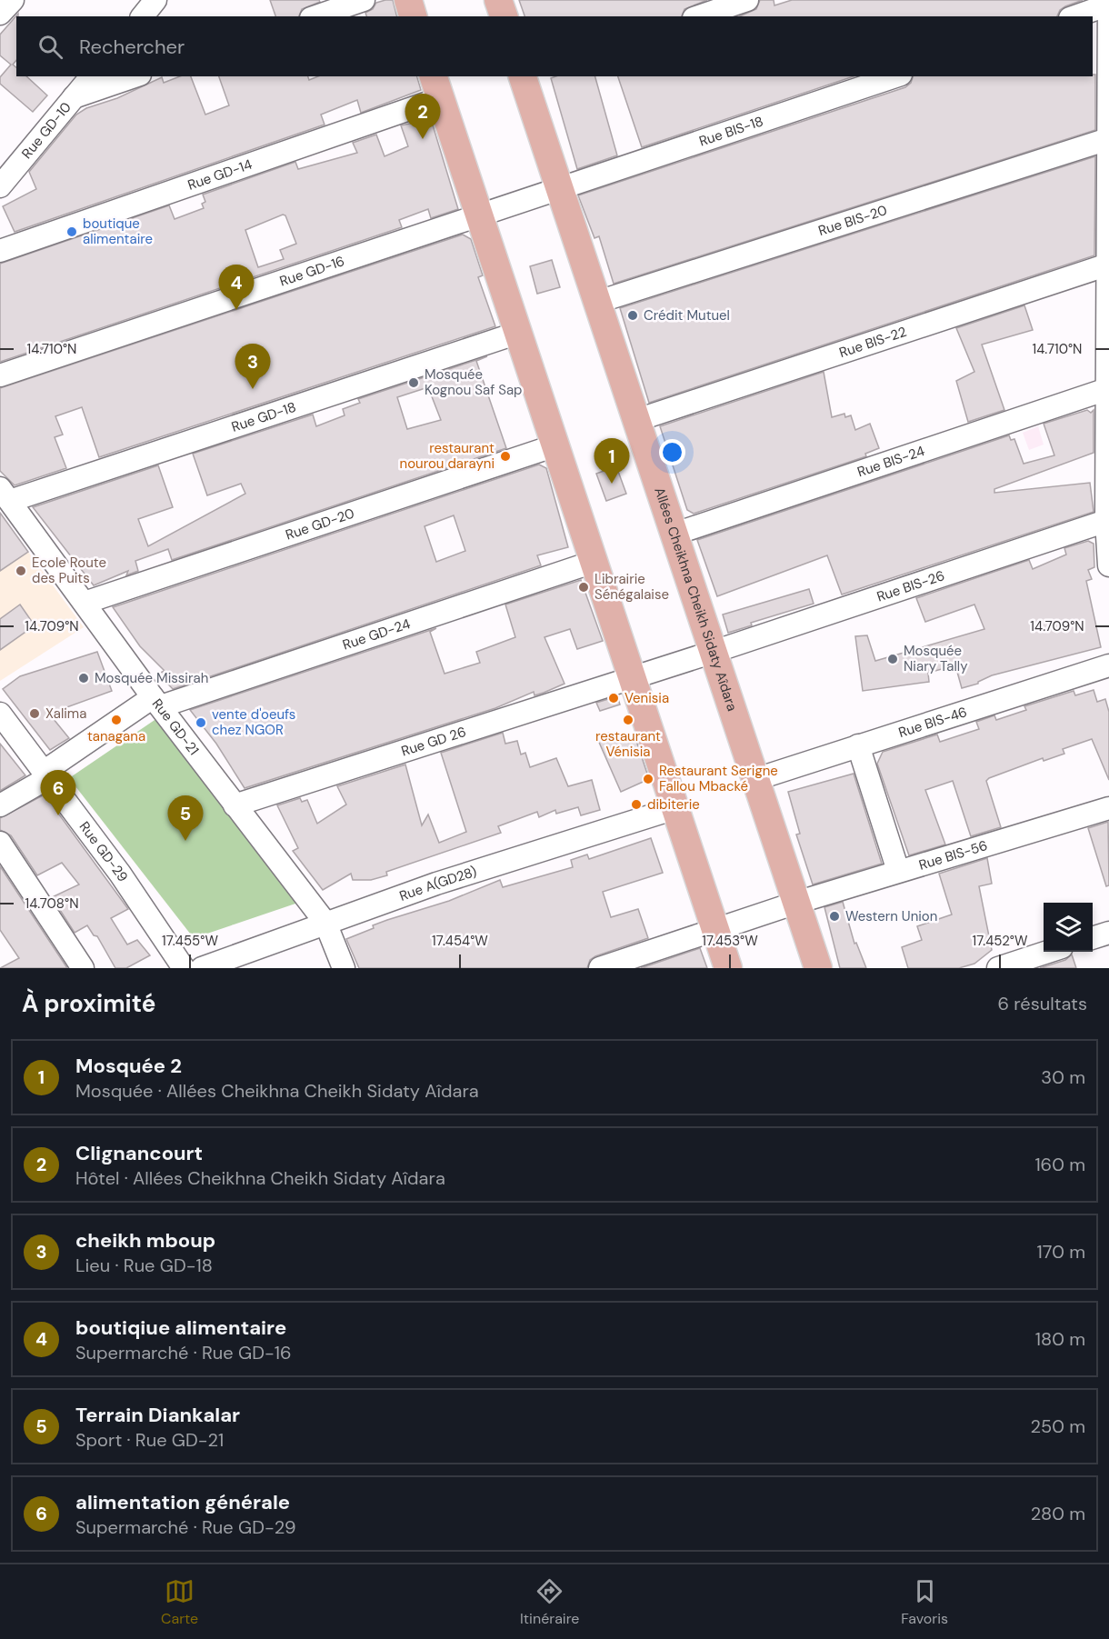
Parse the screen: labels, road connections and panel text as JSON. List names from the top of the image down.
{
  "streets": {
    "main road": ["Allées Cheikhna Cheikh Sidaty Aîdara"],
    "street": [
      "Rue GD-10",
      "Rue BIS-18",
      "Rue GD-14",
      "Rue BIS-20",
      "Rue GD-16",
      "Rue BIS-22",
      "Rue GD-18",
      "Rue BIS-24",
      "Rue GD-20",
      "Rue BIS-26",
      "Rue GD-24",
      "Rue BIS-46",
      "Rue GD-21",
      "Rue GD 26",
      "Rue GD-29",
      "Rue BIS-56",
      "Rue A(GD28)"
    ]
  },
  "crossings": [
    ["Rue BIS-18", "Rue GD-16"],
    ["Rue BIS-18", "Allées Cheikhna Cheikh Sidaty Aîdara"],
    ["Rue BIS-20", "Allées Cheikhna Cheikh Sidaty Aîdara"],
    ["Rue GD-16", "Allées Cheikhna Cheikh Sidaty Aîdara"],
    ["Rue BIS-22", "Allées Cheikhna Cheikh Sidaty Aîdara"],
    ["Rue GD-18", "Rue GD-21"],
    ["Rue BIS-24", "Allées Cheikhna Cheikh Sidaty Aîdara"],
    ["Rue GD-20", "Rue GD-21"],
    ["Rue BIS-26", "Allées Cheikhna Cheikh Sidaty Aîdara"],
    ["Rue BIS-26", "Rue GD 26"],
    ["Allées Cheikhna Cheikh Sidaty Aîdara", "Rue BIS-46"],
    ["Allées Cheikhna Cheikh Sidaty Aîdara", "Rue BIS-56"],
    ["Rue GD-24", "Rue GD-21"],
    ["Rue GD-24", "Rue GD-29"],
    ["Rue GD-21", "Rue GD 26"],
    ["Rue GD-21", "Rue A(GD28)"]
  ],
  "places": [
    "boutique alimentaire",
    "Crédit Mutuel",
    "Mosquée Kognou Saf Sap",
    "restaurant nourou darayni",
    "Ecole Route des Puits",
    "Librairie Sénégalaise",
    "Mosquée Niary Tally",
    "Mosquée Missirah",
    "Venisia",
    "Xalima",
    "tanagana",
    "restaurant Vénisia",
    "vente d'oeufs chez NGOR",
    "Restaurant Serigne Fallou Mbacké",
    "dibiterie",
    "Western Union"
  ],
  "page": {
    "search": "Rechercher",
    "pins": [
      "2",
      "4",
      "3",
      "1",
      "6",
      "5"
    ],
    "heading": ["À proximité", "6 résultats"],
    "list": [
      {
        "mark": "1",
        "name": "Mosquée 2",
        "note": "Mosquée · Allées Cheikhna Cheikh Sidaty Aîdara",
        "value": "30 m"
      },
      {
        "mark": "2",
        "name": "Clignancourt",
        "note": "Hôtel · Allées Cheikhna Cheikh Sidaty Aîdara",
        "value": "160 m"
      },
      {
        "mark": "3",
        "name": "cheikh mboup",
        "note": "Lieu · Rue GD-18",
        "value": "170 m"
      },
      {
        "mark": "4",
        "name": "boutiqiue alimentaire",
        "note": "Supermarché · Rue GD-16",
        "value": "180 m"
      },
      {
        "mark": "5",
        "name": "Terrain Diankalar",
        "note": "Sport · Rue GD-21",
        "value": "250 m"
      },
      {
        "mark": "6",
        "name": "alimentation générale",
        "note": "Supermarché · Rue GD-29",
        "value": "280 m"
      }
    ],
    "nav": ["Carte", "Itinéraire", "Favoris"]
  },
  "coordinates": [
    "14.710°N",
    "14.709°N",
    "14.708°N",
    "17.455°W",
    "17.454°W",
    "17.453°W",
    "17.452°W"
  ]
}
